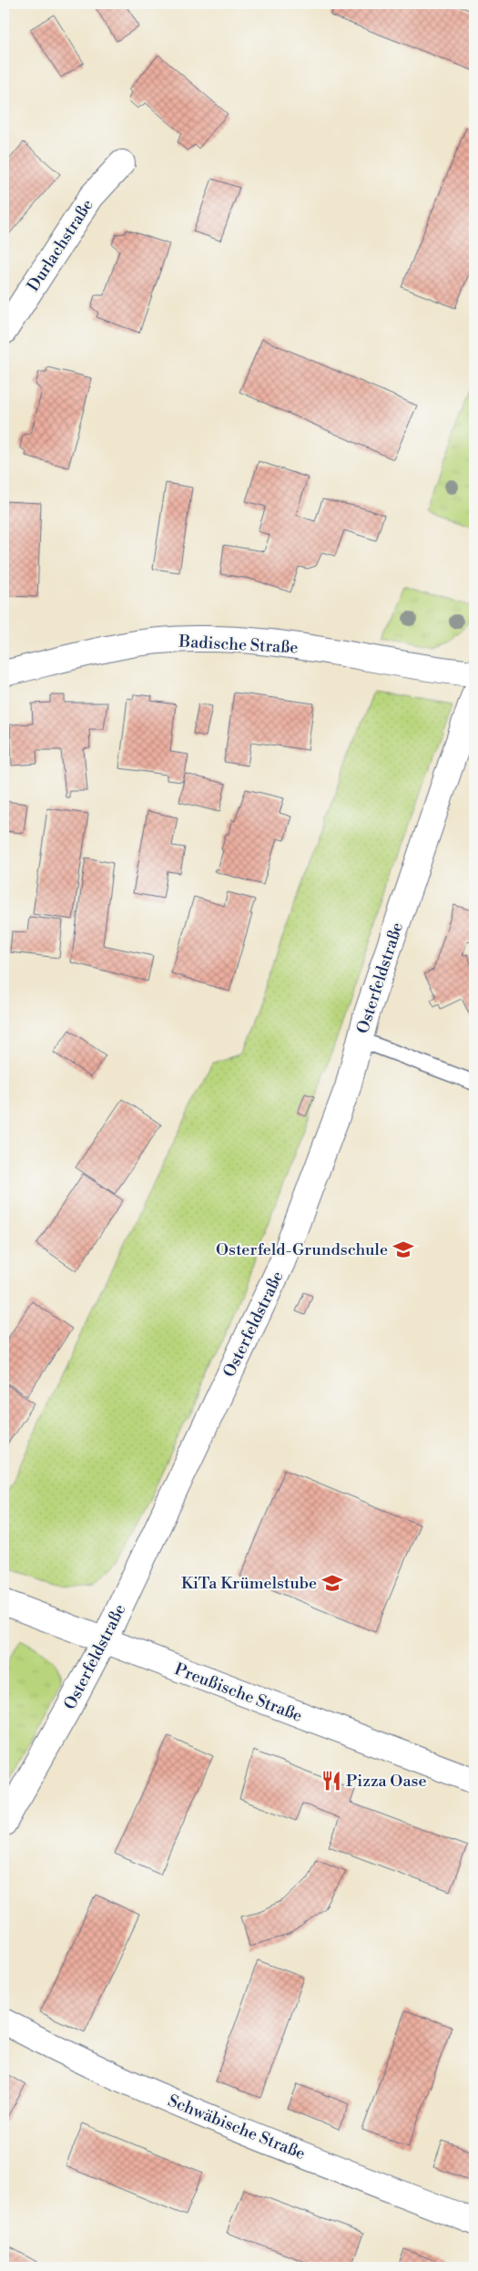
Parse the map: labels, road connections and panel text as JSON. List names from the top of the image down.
{
  "streets": {
    "street": [
      "Durlachstraße",
      "Badische Straße",
      "Osterfeldstraße",
      "Preußische Straße",
      "Schwäbische Straße"
    ]
  },
  "crossings": [
    ["Osterfeldstraße", "Preußische Straße"]
  ],
  "places": {
    "school or university": ["Osterfeld-Grundschule", "KiTa Krümelstube"],
    "restaurant": ["Pizza Oase"]
  }
}
